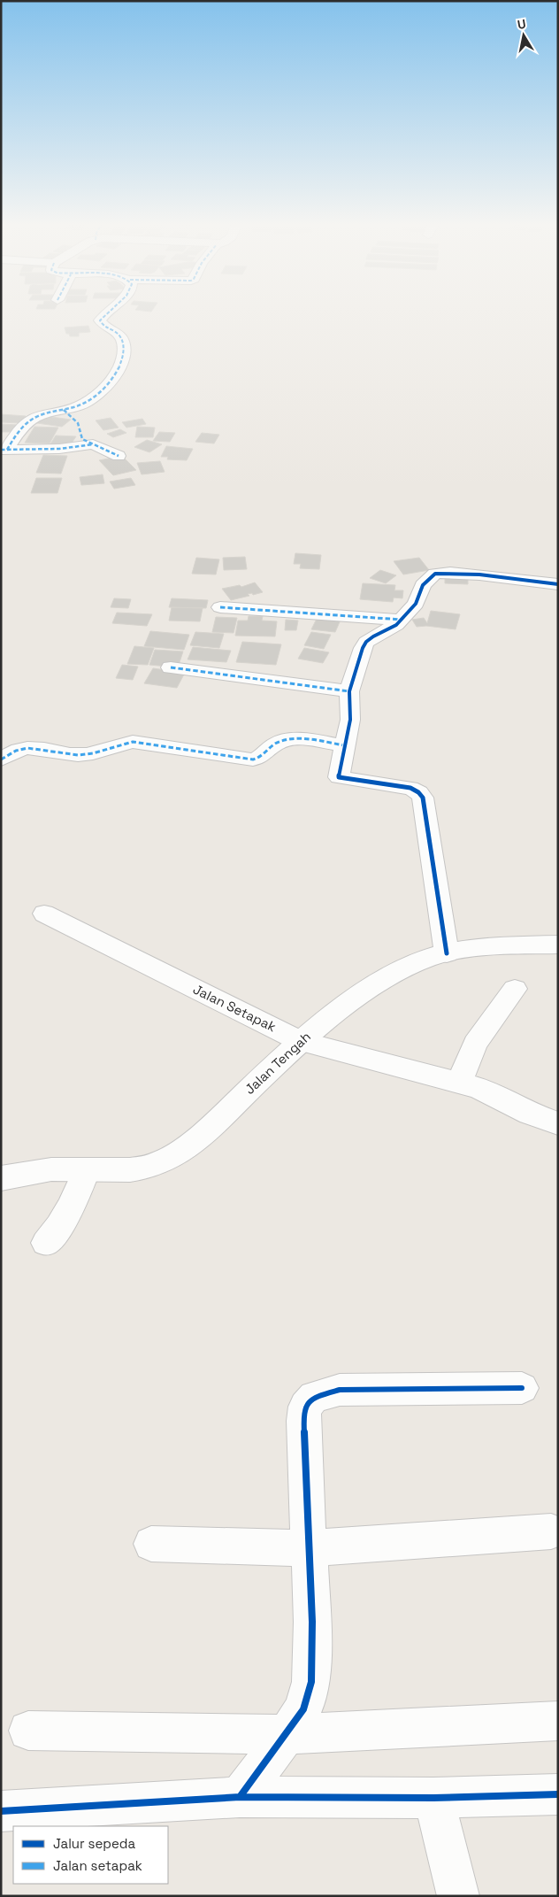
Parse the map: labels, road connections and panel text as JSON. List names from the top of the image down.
{
  "streets": {
    "street": ["Jalan Setapak", "Jalan Tengah"]
  },
  "crossings": [
    ["Jalan Setapak", "Jalan Tengah"]
  ],
  "legend": ["Jalur sepeda", "Jalan setapak"],
  "north": "top"
}
